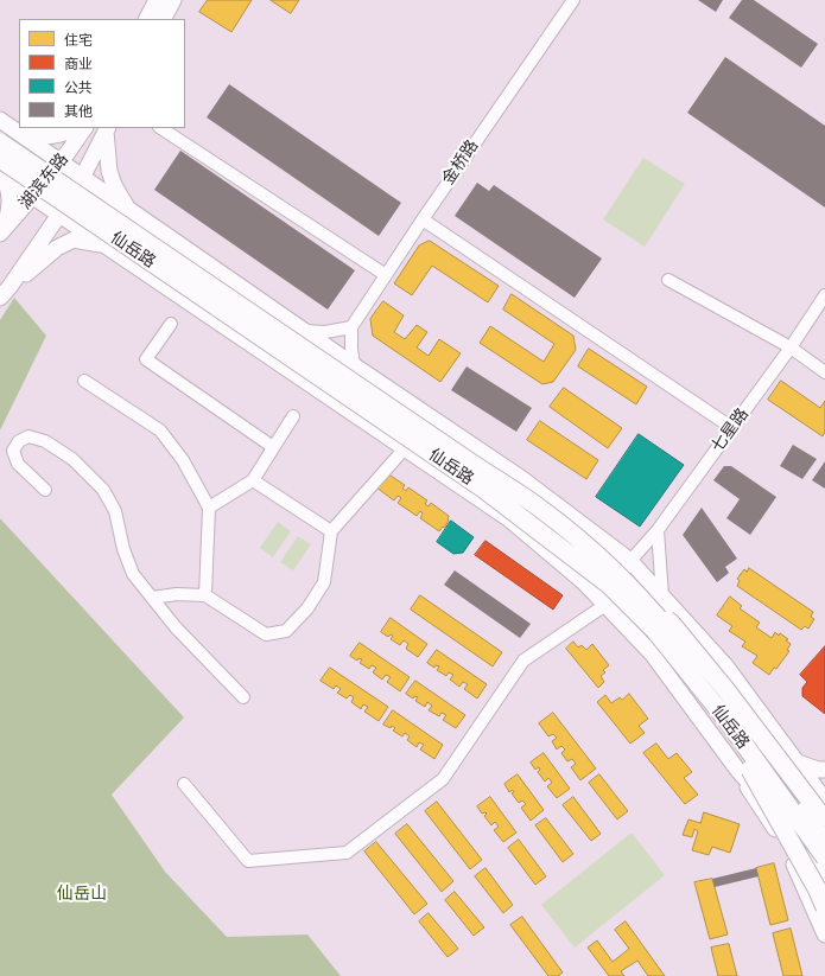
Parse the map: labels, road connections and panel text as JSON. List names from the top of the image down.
{
  "streets": {
    "highway": ["仙岳路"],
    "main road": ["湖滨东路"],
    "street": ["金桥路", "七星路"]
  },
  "parks": ["仙岳山"],
  "legend": [
    "住宅",
    "商业",
    "公共",
    "其他"
  ]
}
